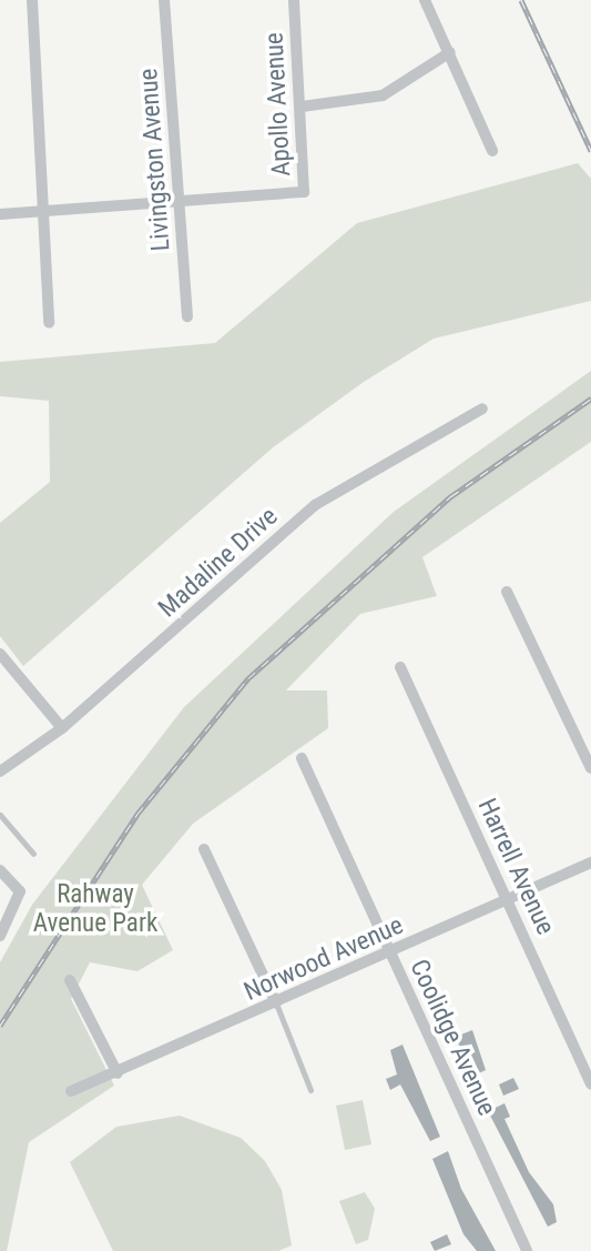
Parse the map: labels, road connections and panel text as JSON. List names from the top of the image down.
{
  "streets": {
    "street": [
      "Apollo Avenue",
      "Livingston Avenue",
      "Madaline Drive",
      "Harrell Avenue",
      "Norwood Avenue",
      "Coolidge Avenue"
    ]
  },
  "crossings": [
    ["Apollo Avenue", "Livingston Avenue"],
    ["Harrell Avenue", "Norwood Avenue"],
    ["Norwood Avenue", "Coolidge Avenue"]
  ],
  "parks": ["Rahway Avenue Park"]
}
